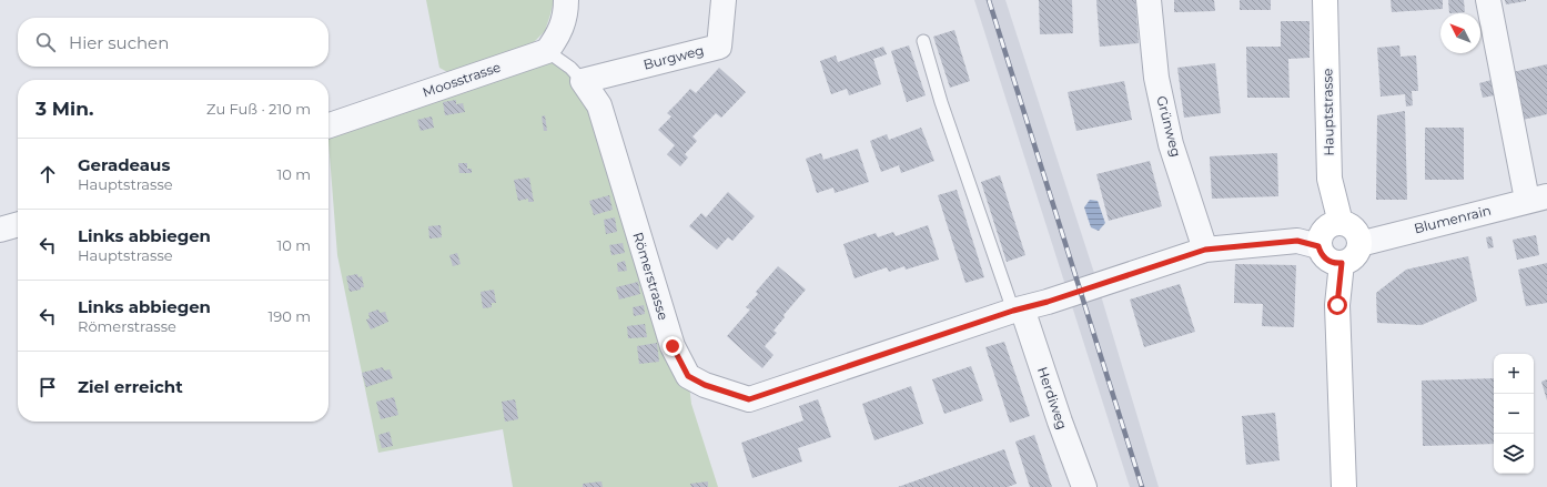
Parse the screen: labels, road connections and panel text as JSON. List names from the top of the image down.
{
  "streets": {
    "main road": ["Hauptstrasse"],
    "street": [
      "Burgweg",
      "Moosstrasse",
      "Grünweg",
      "Blumenrain",
      "Römerstrasse",
      "Herdiweg"
    ]
  },
  "crossings": [
    ["Burgweg", "Römerstrasse"],
    ["Hauptstrasse", "Blumenrain"],
    ["Hauptstrasse", "Römerstrasse"],
    ["Grünweg", "Römerstrasse"],
    ["Blumenrain", "Römerstrasse"],
    ["Römerstrasse", "Herdiweg"]
  ],
  "north": "top left",
  "page": {
    "search": "Hier suchen",
    "heading": ["3 Min.", "Zu Fuß · 210 m"],
    "list": [
      ["Geradeaus", "Hauptstrasse", "10 m"],
      ["Links abbiegen", "Hauptstrasse", "10 m"],
      ["Links abbiegen", "Römerstrasse", "190 m"],
      "Ziel erreicht"
    ],
    "map_buttons": ["+", "−"]
  }
}
